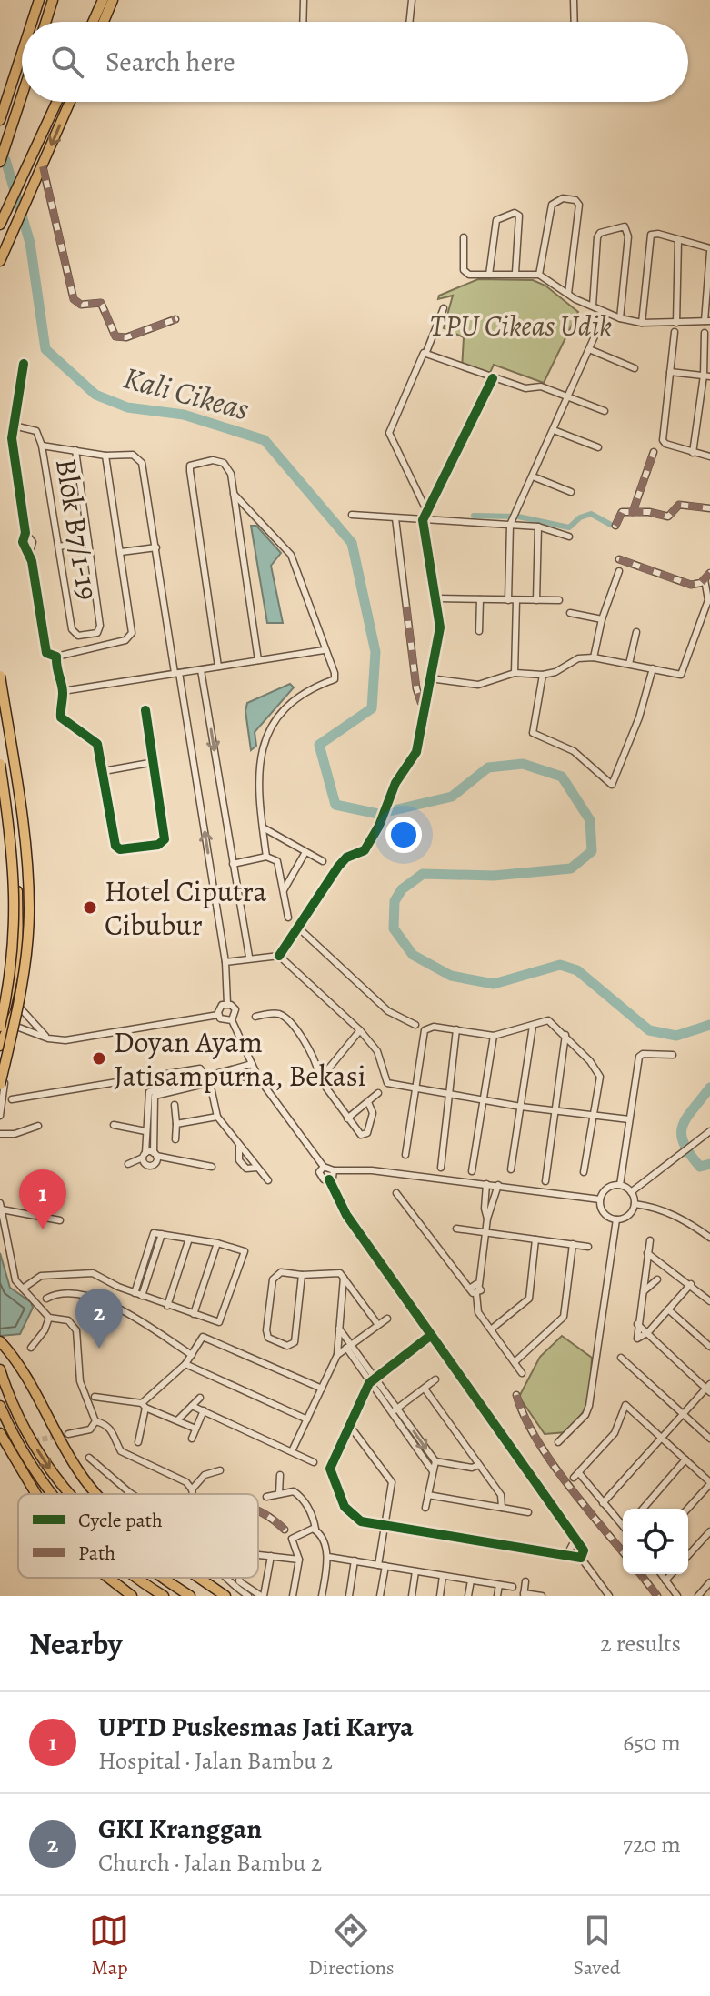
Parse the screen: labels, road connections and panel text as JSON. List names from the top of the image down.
{
  "streets": {
    "street": ["Blok B7/1-19"]
  },
  "water": ["Kali Cikeas"],
  "parks": ["TPU Cikeas Udik"],
  "places": ["Hotel Ciputra Cibubur", "Doyan Ayam Jatisampurna, Bekasi"],
  "legend": ["Cycle path", "Path"],
  "page": {
    "search": "Search here",
    "pins": ["1", "2"],
    "heading": ["Nearby", "2 results"],
    "list": [
      {
        "mark": "1",
        "name": "UPTD Puskesmas Jati Karya",
        "note": "Hospital · Jalan Bambu 2",
        "value": "650 m"
      },
      {
        "mark": "2",
        "name": "GKI Kranggan",
        "note": "Church · Jalan Bambu 2",
        "value": "720 m"
      }
    ],
    "nav": ["Map", "Directions", "Saved"]
  }
}
